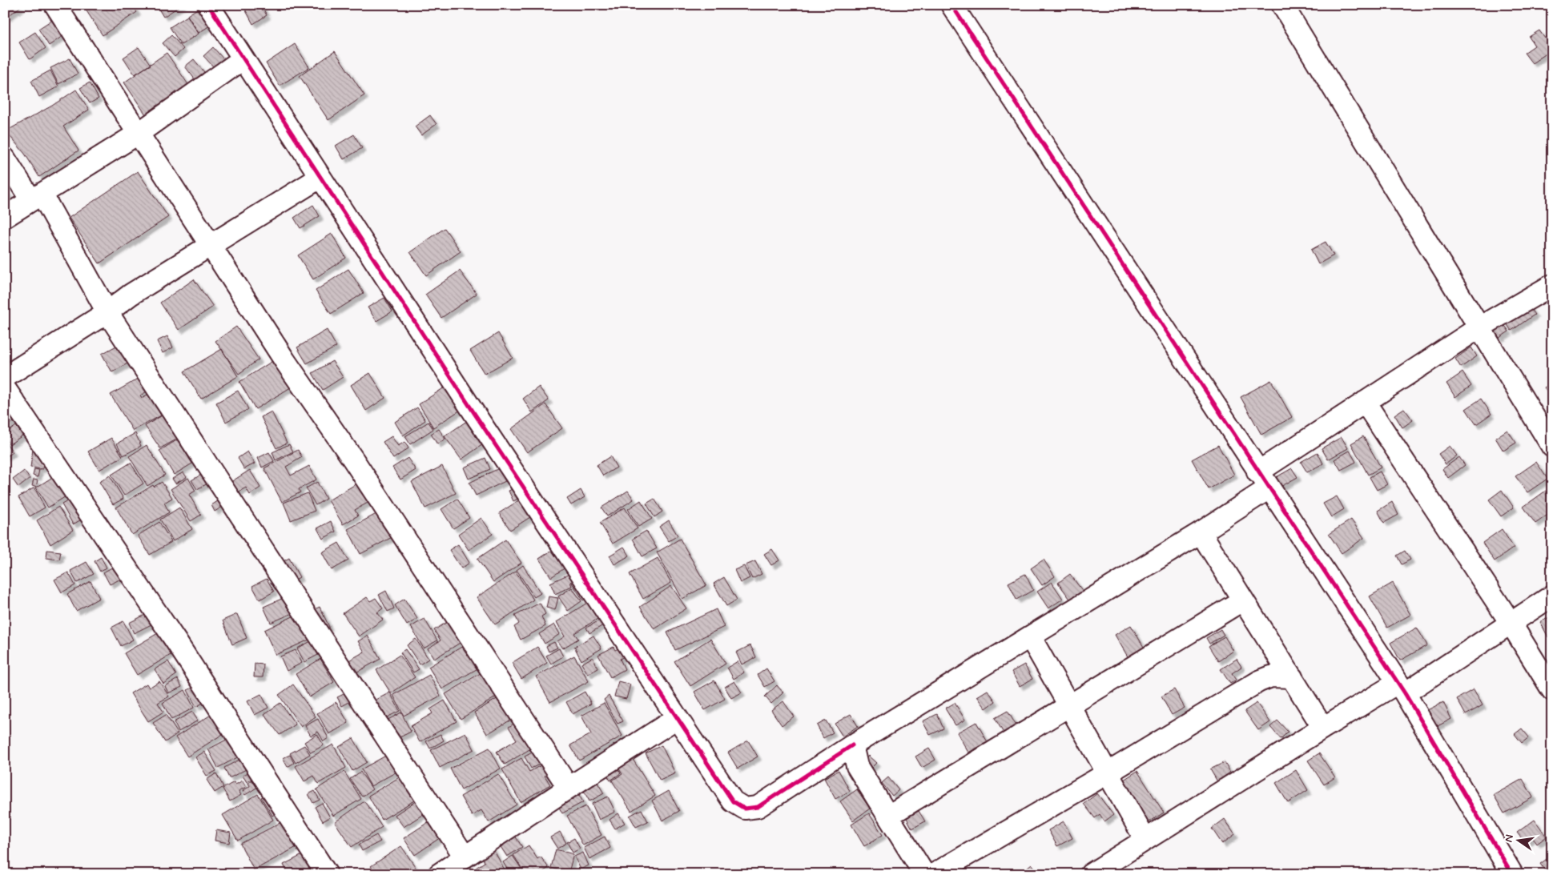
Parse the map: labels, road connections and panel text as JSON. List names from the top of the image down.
{
  "north": "left"
}
